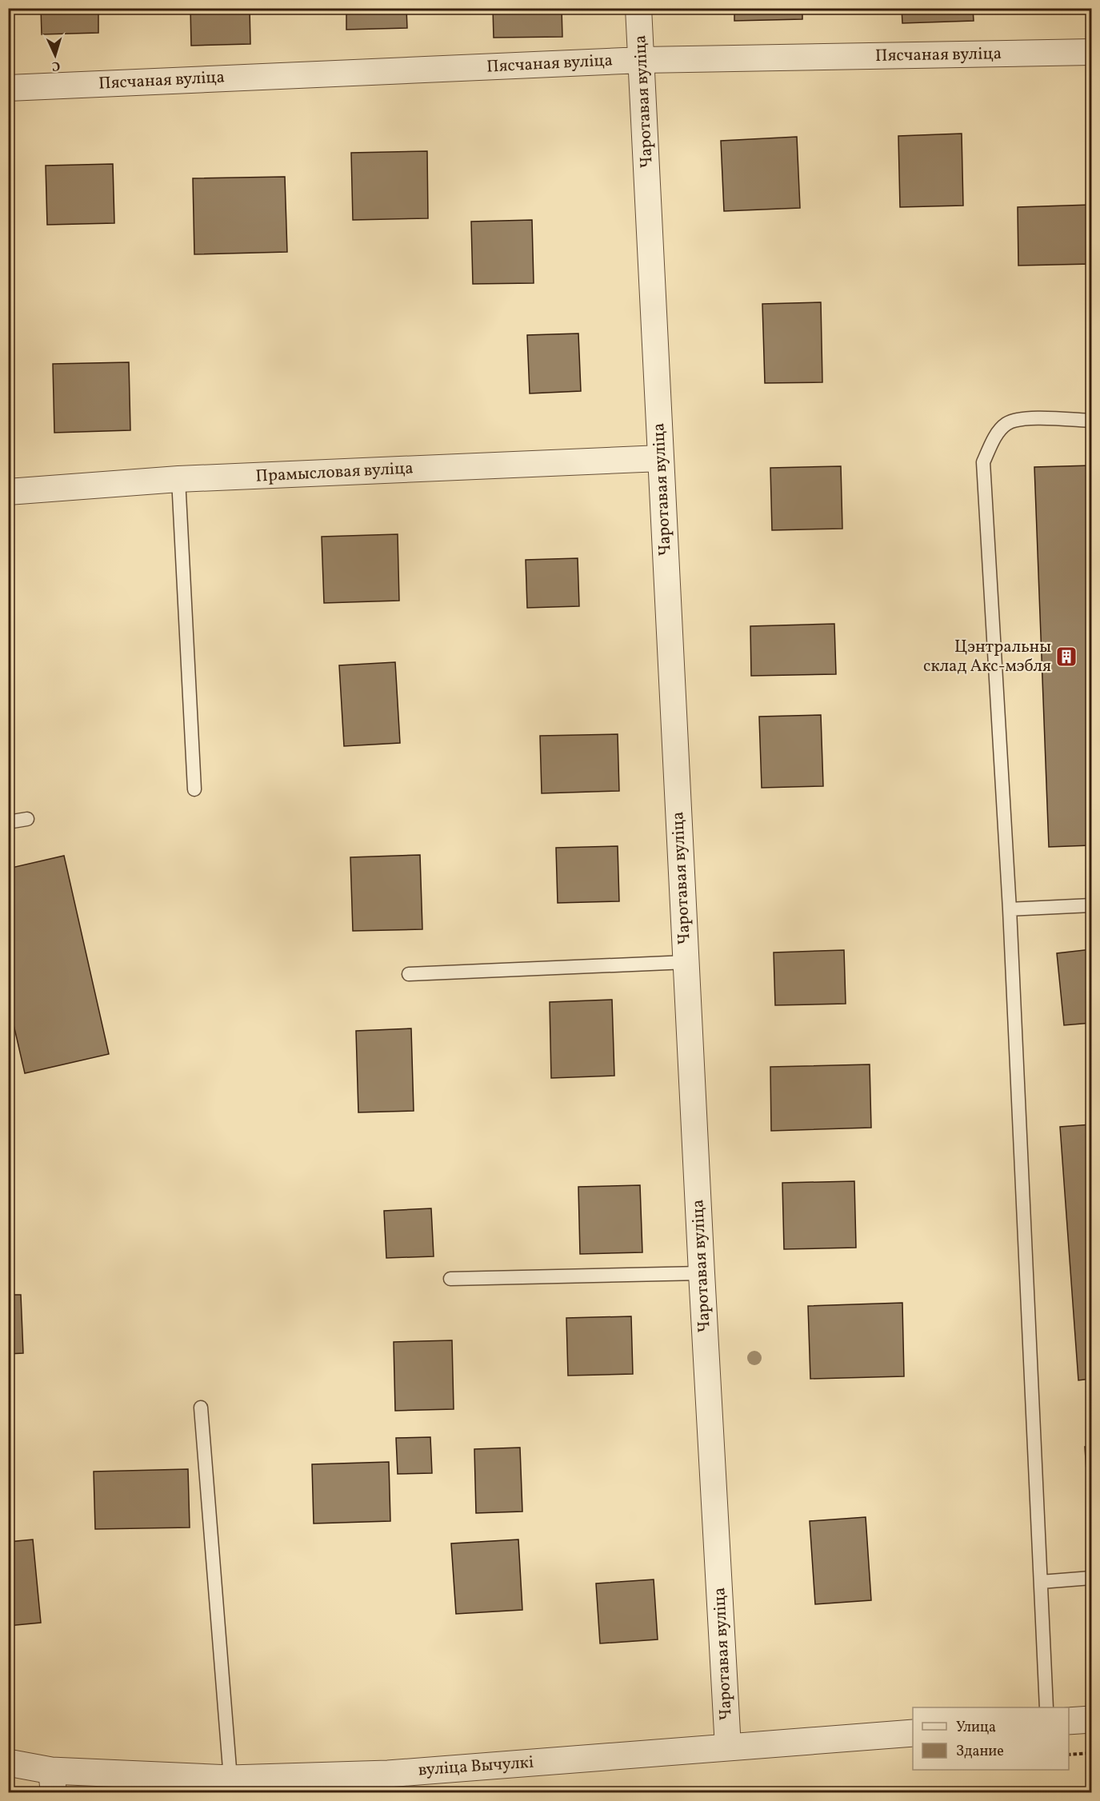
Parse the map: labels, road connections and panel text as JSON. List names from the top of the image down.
{
  "streets": {
    "street": [
      "Пясчаная вуліца",
      "Чаротавая вуліца",
      "Прамысловая вуліца",
      "вуліца Вычулкі"
    ]
  },
  "crossings": [
    ["Пясчаная вуліца", "Чаротавая вуліца"],
    ["Чаротавая вуліца", "Прамысловая вуліца"],
    ["Чаротавая вуліца", "вуліца Вычулкі"]
  ],
  "places": {
    "building": ["Цэнтральны склад Акс-мэбля"]
  },
  "legend": ["Улица", "Здание"],
  "north": "bottom"
}
